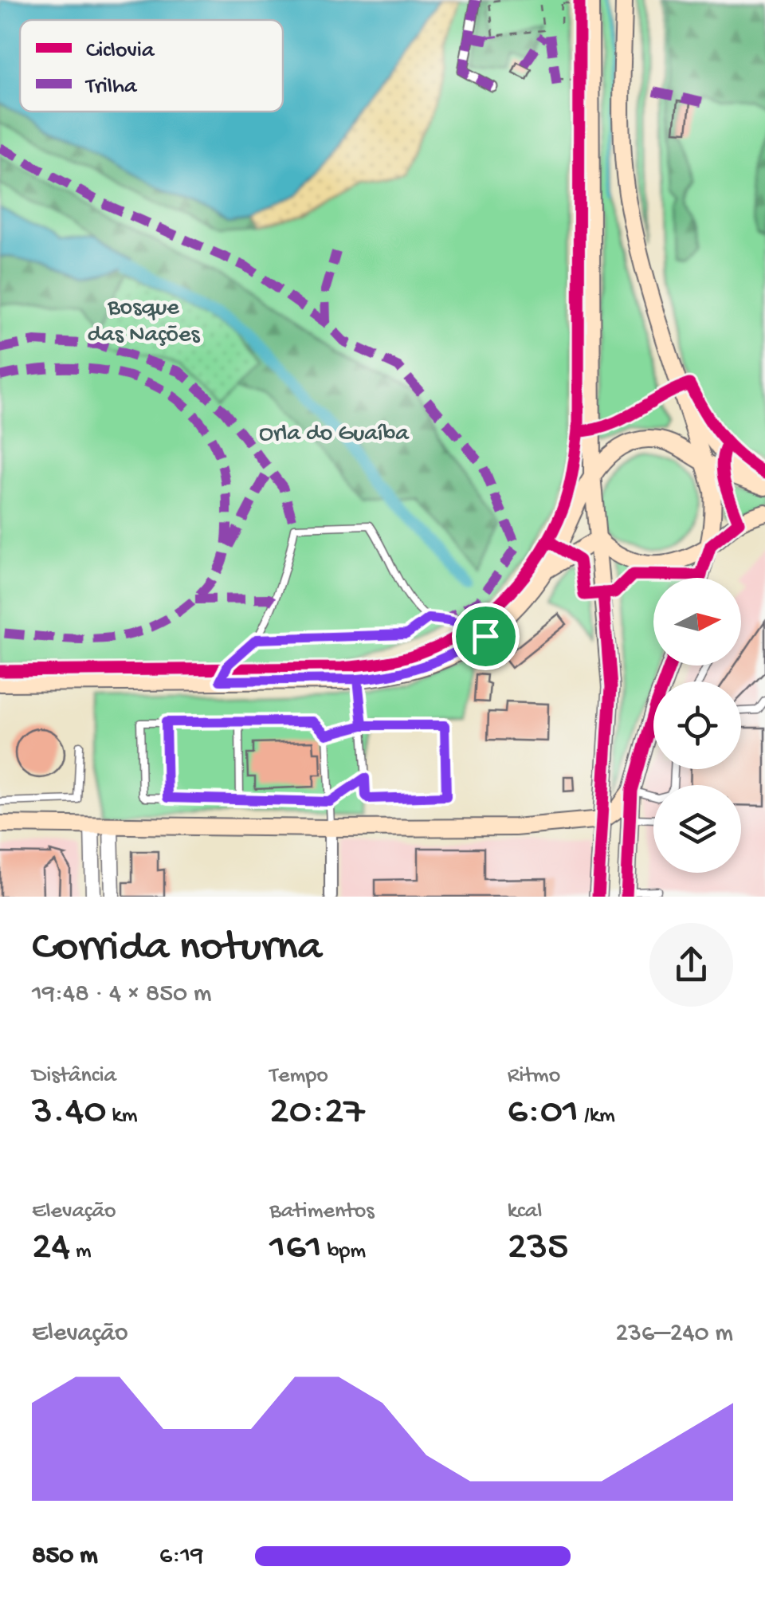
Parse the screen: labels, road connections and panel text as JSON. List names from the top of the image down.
{
  "parks": ["Bosque das Nações", "Orla do Guaíba"],
  "legend": ["Ciclovia", "Trilha"],
  "north": "right",
  "page": {
    "heading": ["Corrida noturna", "19:48 · 4 × 850 m"],
    "stats": [
      ["Distância", "3.40 km"],
      ["Tempo", "20:27"],
      ["Ritmo", "6:01 /km"],
      ["Elevação", "24 m"],
      ["Batimentos", "161 bpm"],
      ["kcal", "235"]
    ],
    "chart": ["Elevação", "236–240 m"],
    "list": [
      {
        "name": "850 m",
        "note": "6:19"
      }
    ]
  }
}
